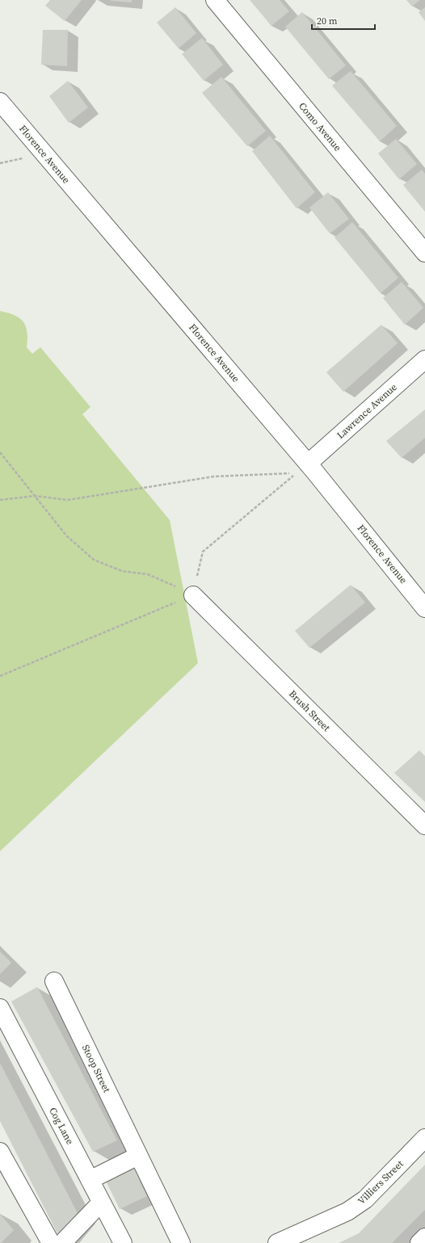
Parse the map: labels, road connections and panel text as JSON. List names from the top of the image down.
{
  "streets": {
    "street": [
      "Como Avenue",
      "Florence Avenue",
      "Lawrence Avenue",
      "Brush Street",
      "Stoop Street",
      "Cog Lane",
      "Villiers Street"
    ]
  },
  "crossings": [
    ["Florence Avenue", "Lawrence Avenue"]
  ],
  "scale_bar": "20 m"
}
